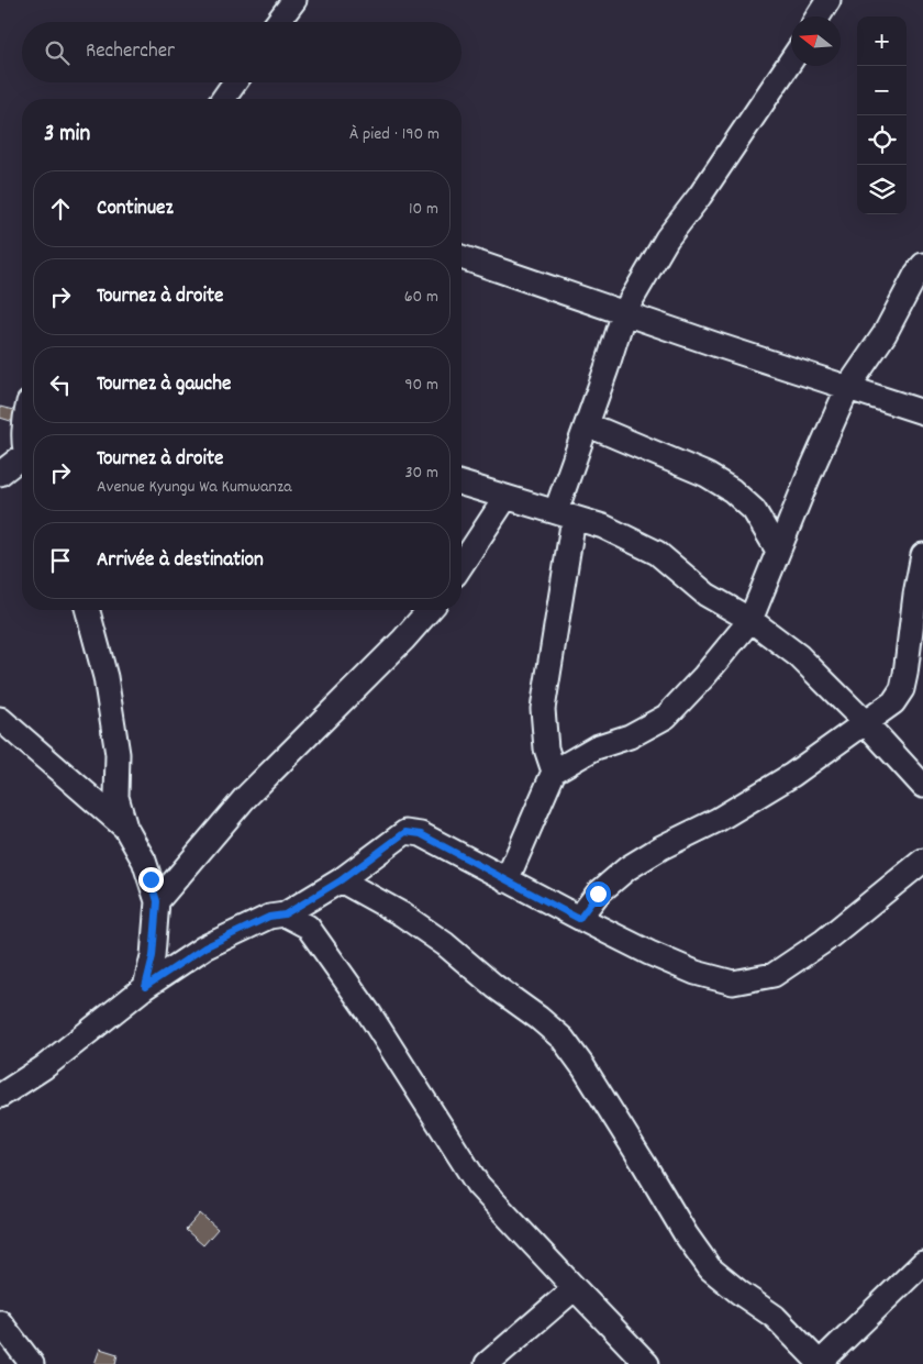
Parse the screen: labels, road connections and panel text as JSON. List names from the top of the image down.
{
  "north": "left",
  "page": {
    "map_buttons": ["+", "−"],
    "search": "Rechercher",
    "heading": ["3 min", "À pied · 190 m"],
    "list": [
      ["Continuez", "10 m"],
      ["Tournez à droite", "60 m"],
      ["Tournez à gauche", "90 m"],
      ["Tournez à droite", "Avenue Kyungu Wa Kumwanza", "30 m"],
      "Arrivée à destination"
    ]
  }
}
